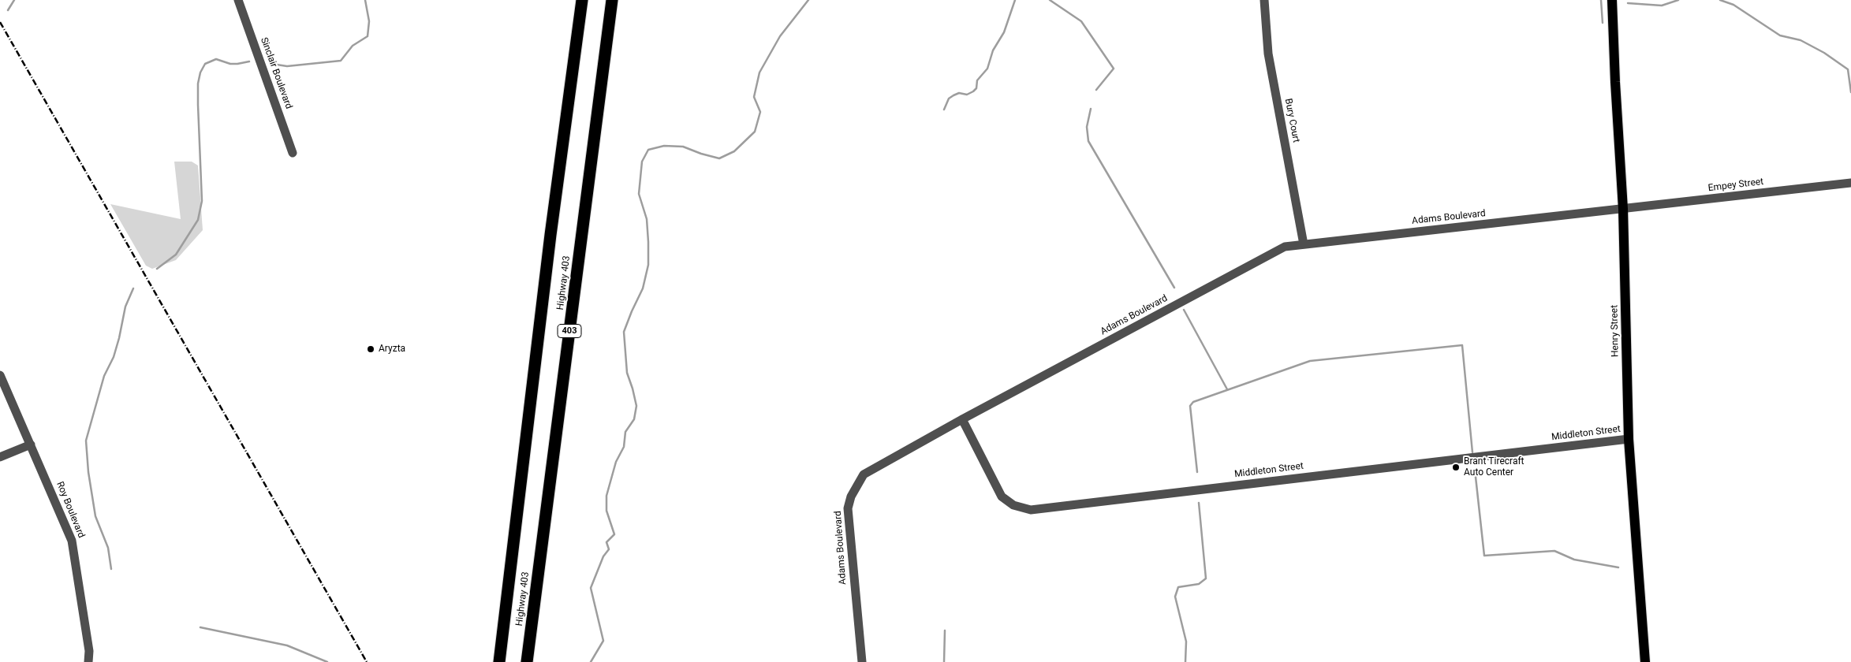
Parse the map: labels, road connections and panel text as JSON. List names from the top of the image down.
{
  "streets": {
    "highway": ["Highway 403", "403"],
    "main road": ["Henry Street"],
    "street": [
      "Sinclair Boulevard",
      "Bury Court",
      "Empey Street",
      "Adams Boulevard",
      "Middleton Street",
      "Roy Boulevard"
    ]
  },
  "crossings": [
    ["Bury Court", "Adams Boulevard"],
    ["Empey Street", "Adams Boulevard"],
    ["Empey Street", "Henry Street"],
    ["Adams Boulevard", "Henry Street"],
    ["Adams Boulevard", "Middleton Street"],
    ["Henry Street", "Middleton Street"]
  ],
  "places": ["Aryzta", "Brant Tirecraft Auto Center"]
}
